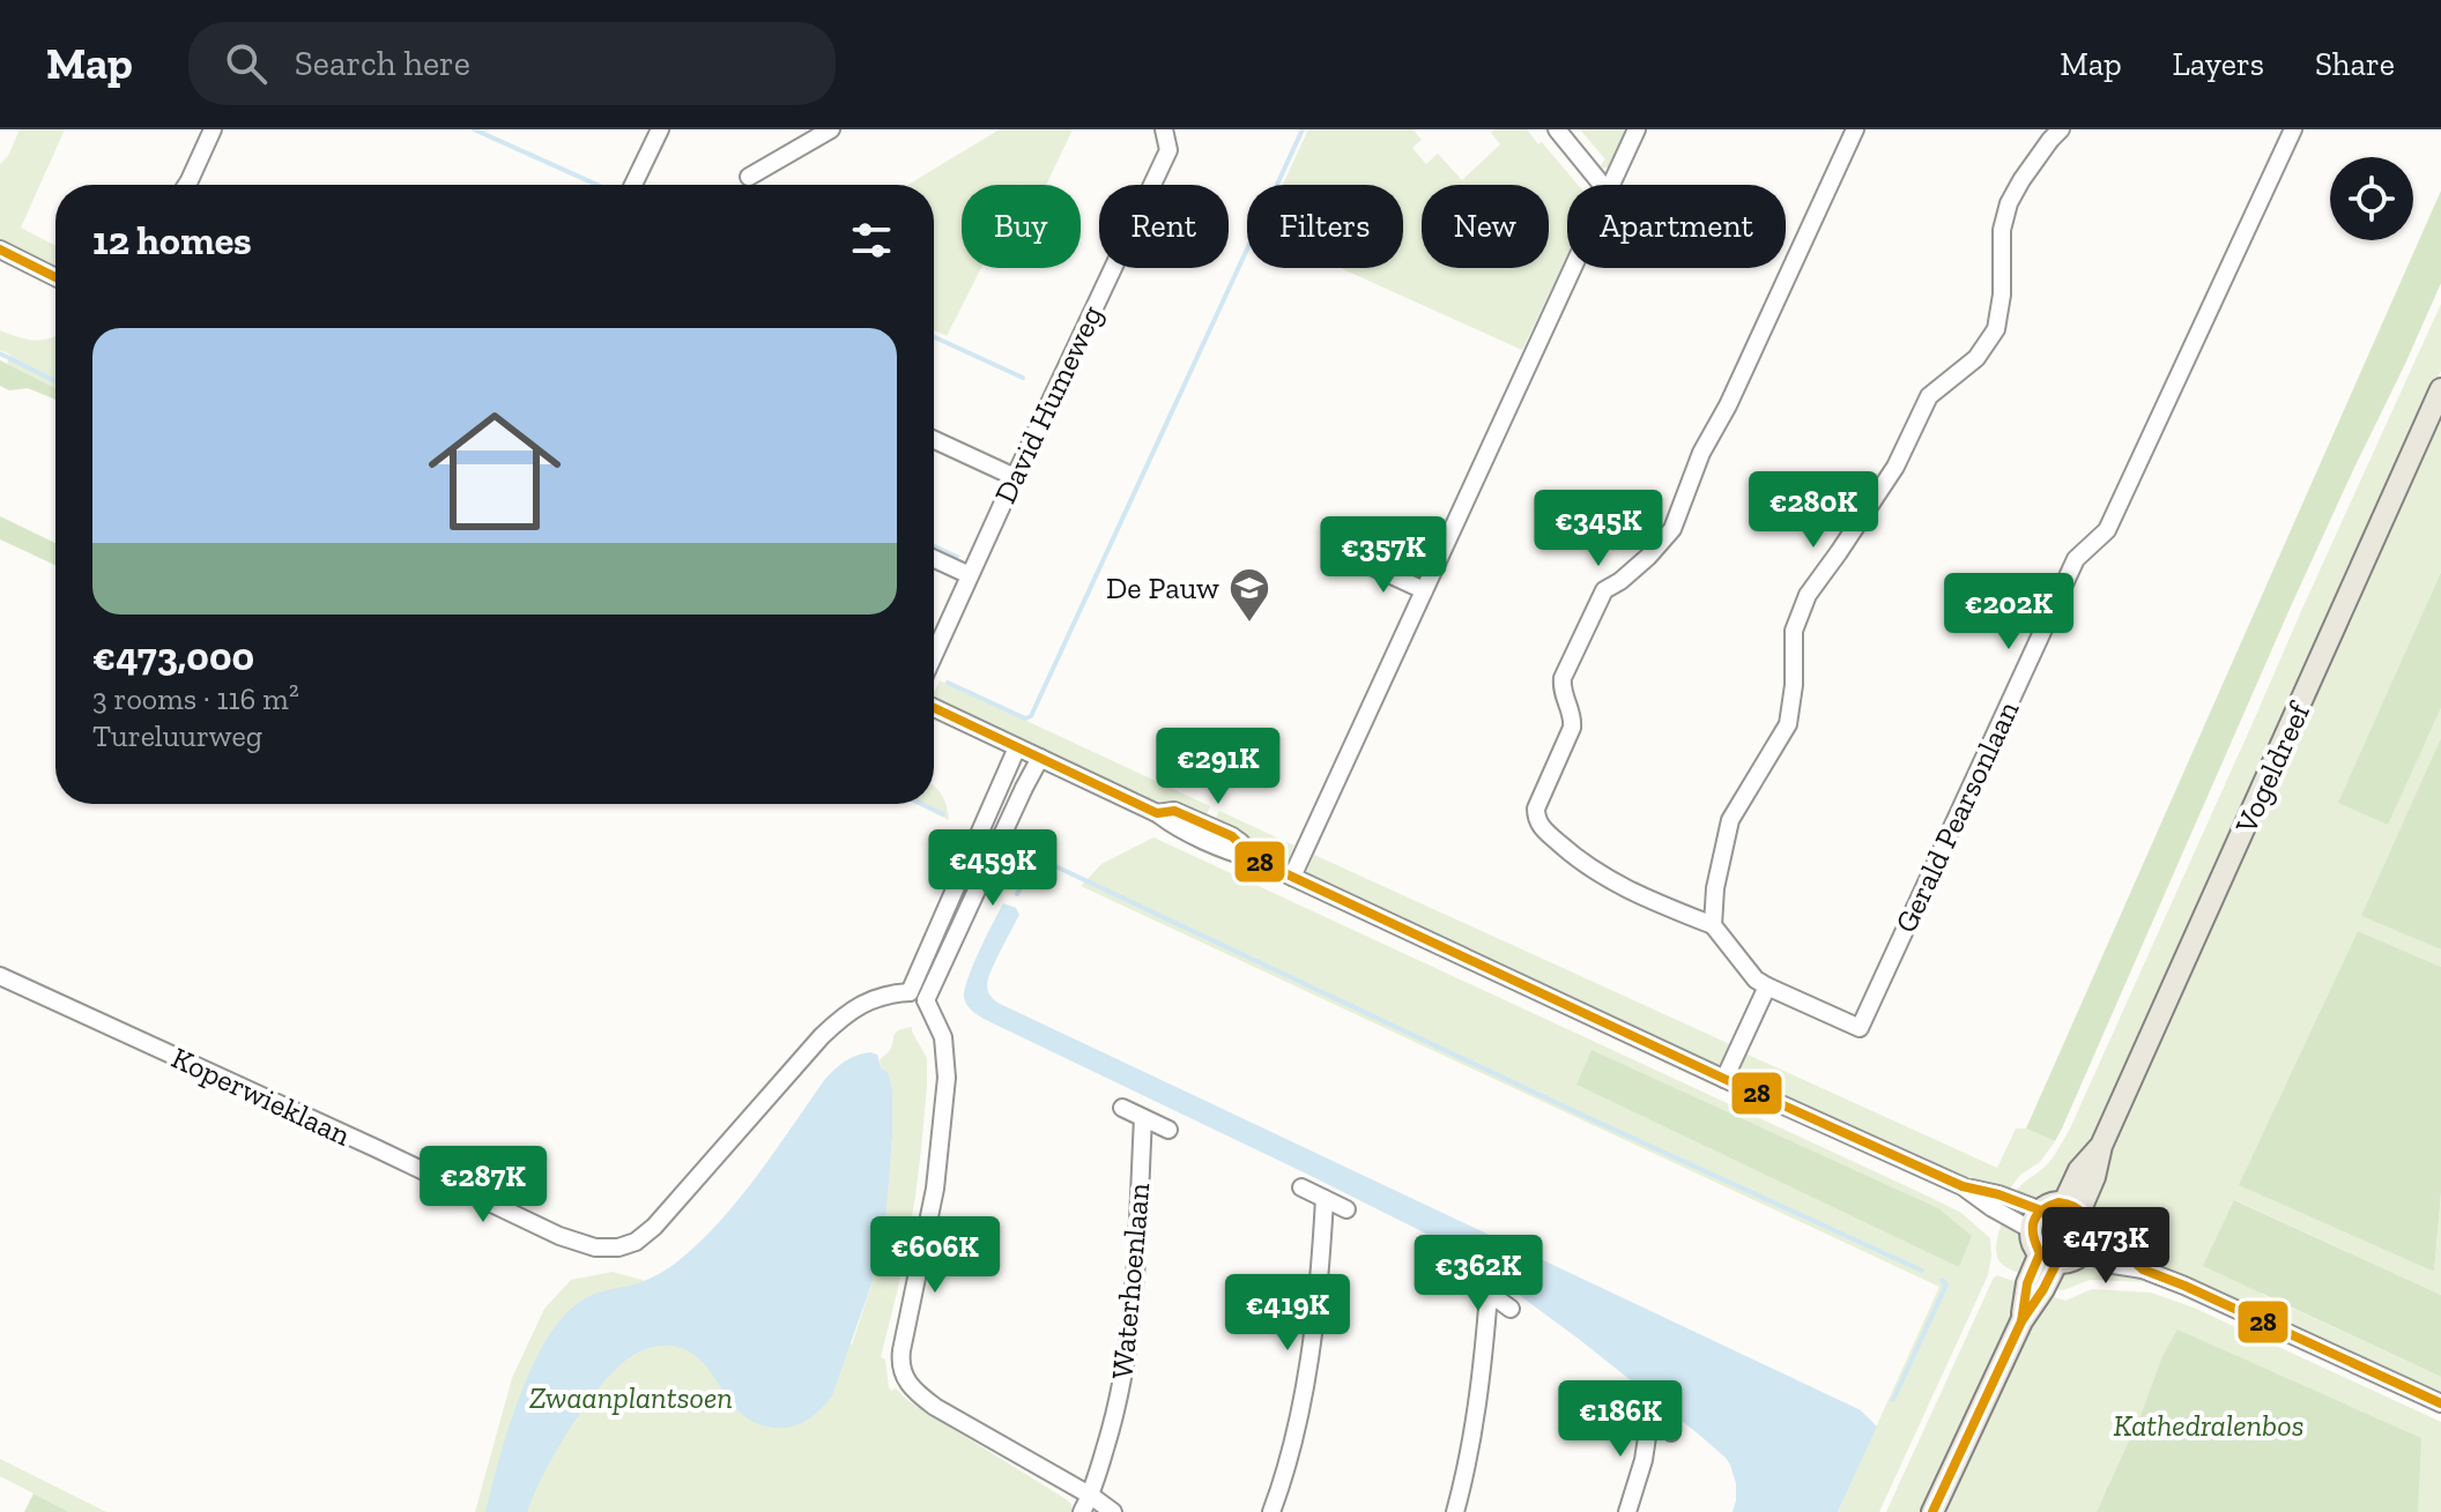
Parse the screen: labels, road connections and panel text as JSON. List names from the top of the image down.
{
  "streets": {
    "main road": ["Vogeldreef"],
    "street": [
      "David Humeweg",
      "Gerald Pearsonlaan",
      "Koperwieklaan",
      "Waterhoenlaan"
    ]
  },
  "parks": ["Zwaanplantsoen", "Kathedralenbos"],
  "places": {
    "school or university": ["De Pauw"]
  },
  "lines": ["transit line 28"],
  "page": {
    "header": "Map",
    "search": "Search here",
    "nav": ["Map", "Layers", "Share"],
    "chip": [
      "Buy",
      "Rent",
      "Filters",
      "New",
      "Apartment"
    ],
    "heading": "12 homes",
    "list": [
      {
        "name": "€473,000",
        "note": "3 rooms · 116 m² · Tureluurweg"
      }
    ],
    "price": [
      "€280K",
      "€345K",
      "€357K",
      "€202K",
      "€291K",
      "€459K",
      "€287K",
      "€473K",
      "€606K",
      "€362K",
      "€419K",
      "€186K"
    ]
  }
}
